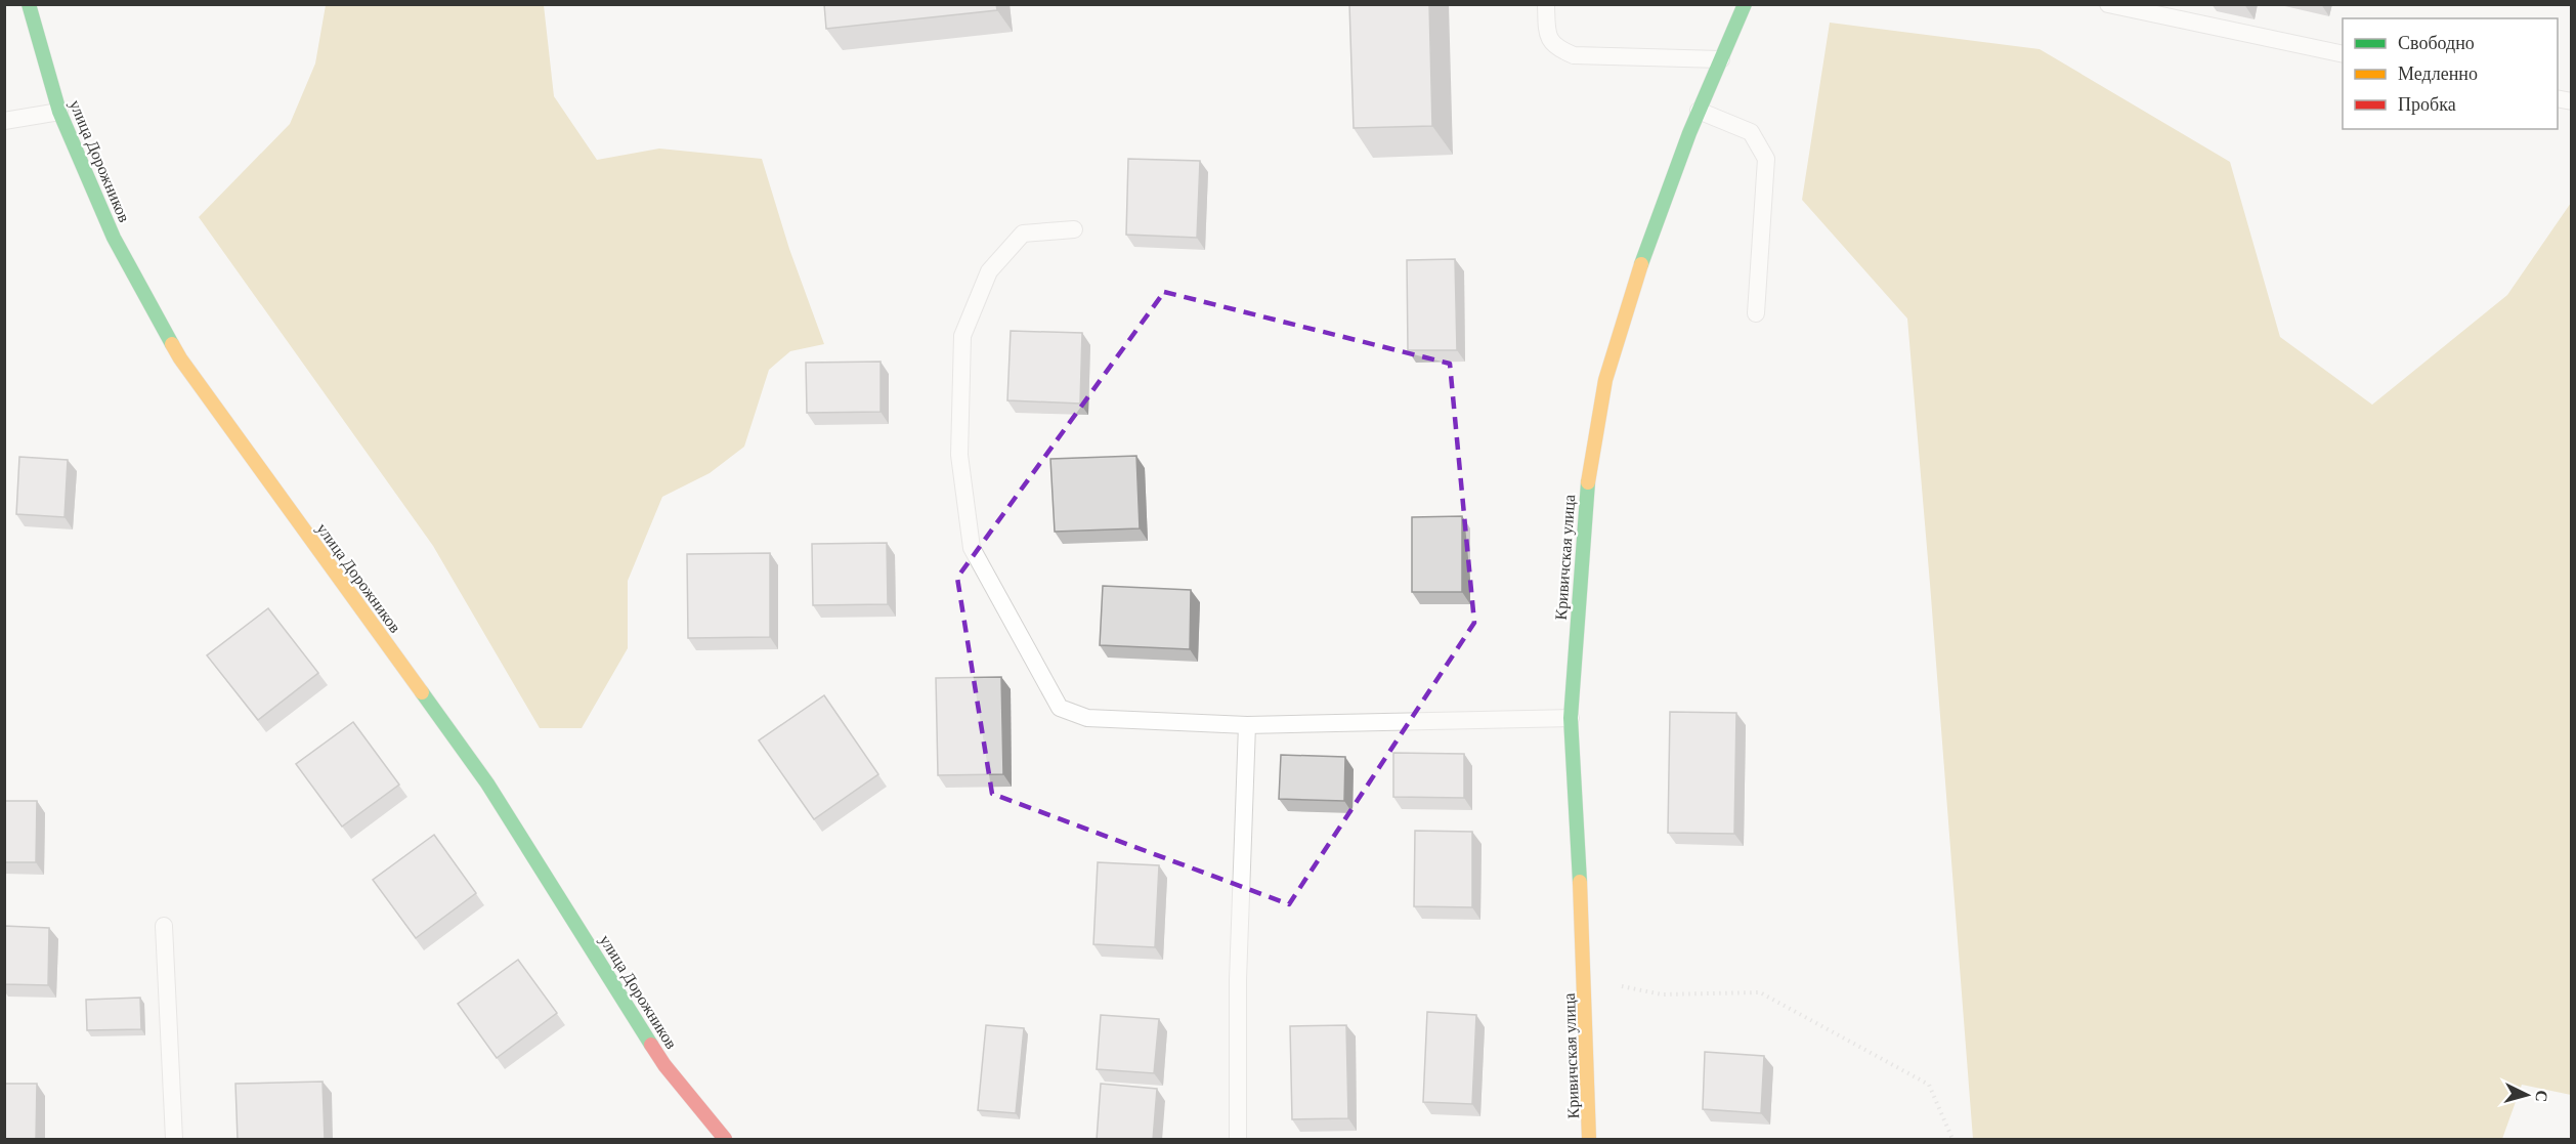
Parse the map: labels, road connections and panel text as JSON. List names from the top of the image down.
{
  "streets": {
    "street": ["улица Дорожников", "Кривичская улица"]
  },
  "legend": ["Свободно", "Медленно", "Пробка"],
  "north": "right"
}
